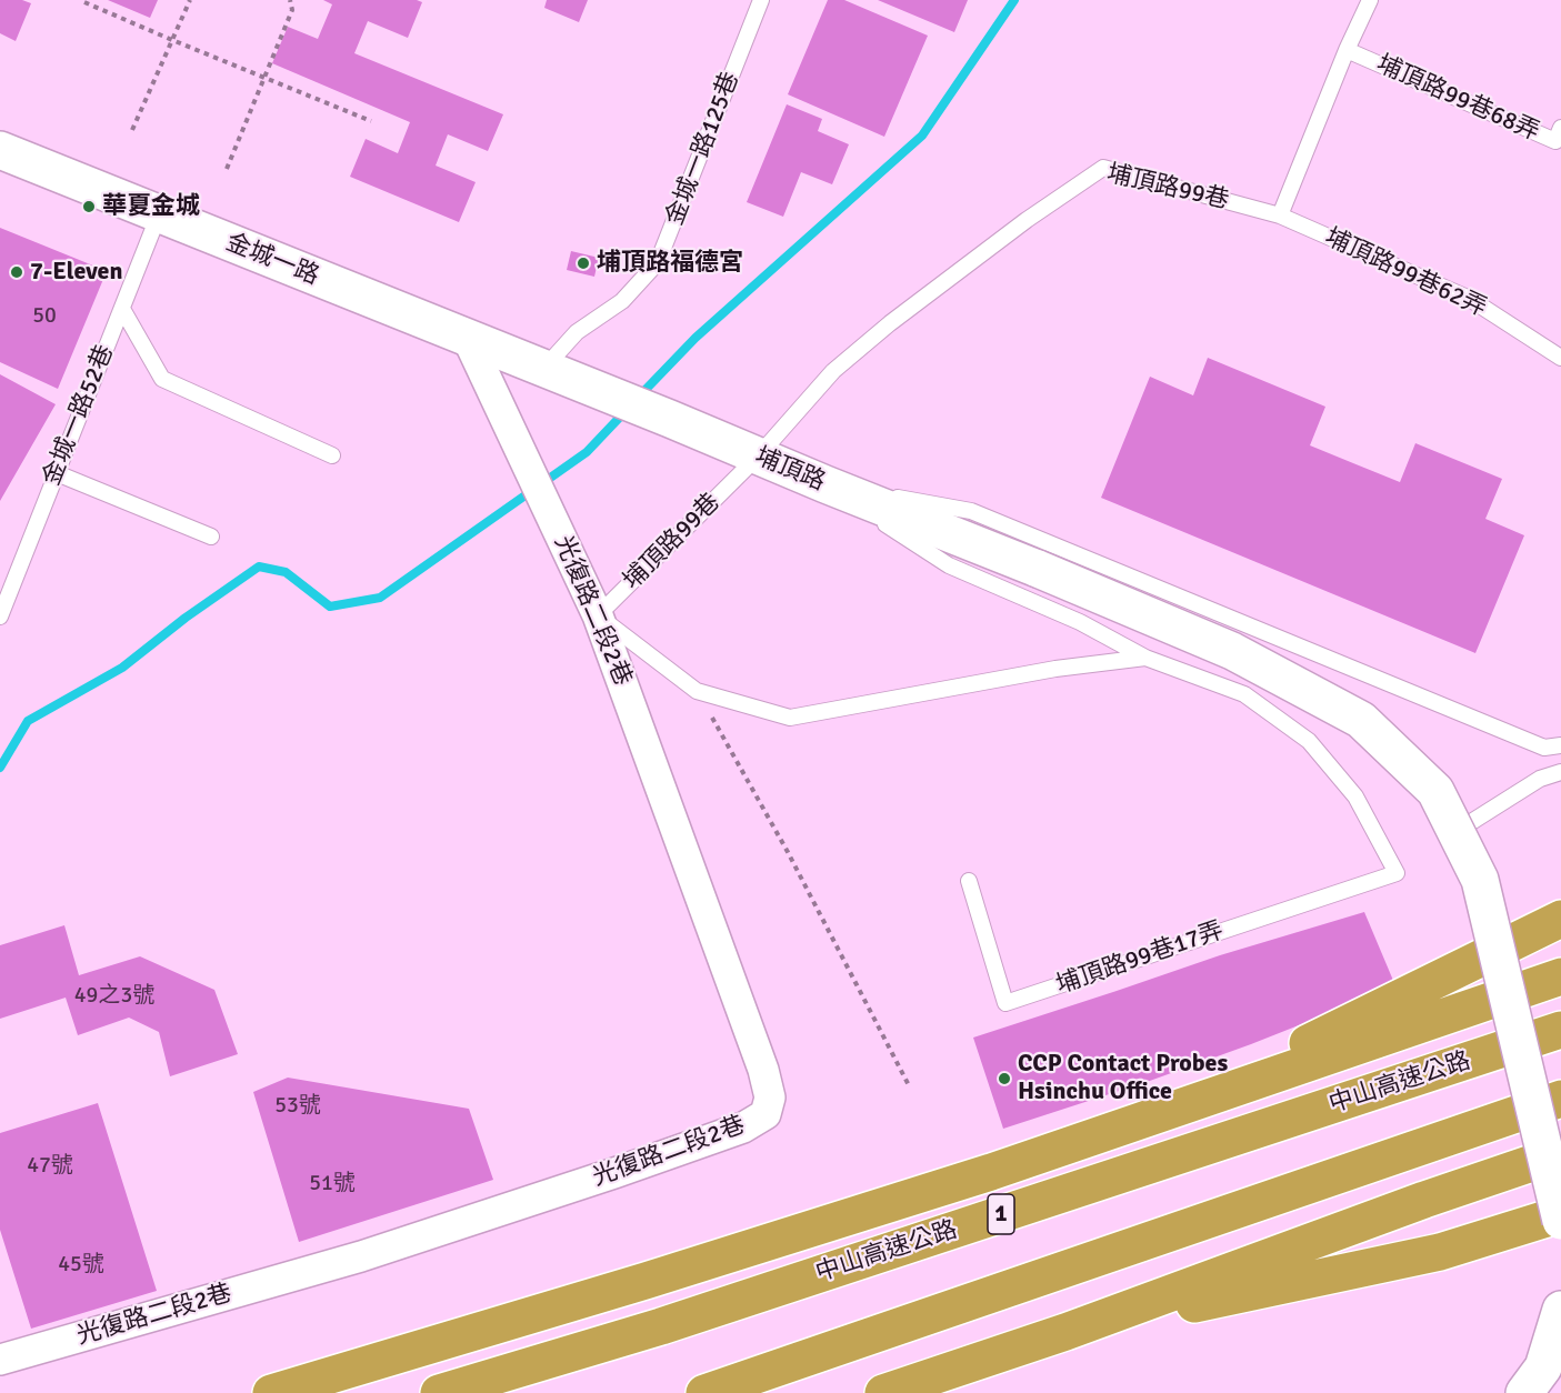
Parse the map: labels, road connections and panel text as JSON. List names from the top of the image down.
{
  "streets": {
    "highway": ["中山高速公路", "1"],
    "street": ["金城一路", "埔頂路", "光復路二段2巷"],
    "lane": [
      "埔頂路99巷68弄",
      "金城一路125巷",
      "埔頂路99巷",
      "埔頂路99巷62弄",
      "金城一路52巷",
      "埔頂路99巷17弄"
    ]
  },
  "crossings": [
    ["金城一路125巷", "金城一路"],
    ["金城一路125巷", "埔頂路"],
    ["埔頂路99巷", "埔頂路99巷62弄"],
    ["埔頂路99巷", "埔頂路"],
    ["埔頂路99巷", "光復路二段2巷"],
    ["金城一路", "金城一路52巷"],
    ["金城一路", "埔頂路"],
    ["金城一路", "光復路二段2巷"]
  ],
  "places": [
    "華夏金城",
    "埔頂路福德宮",
    "7-Eleven",
    "CCP Contact Probes Hsinchu Office"
  ],
  "house_numbers": [
    "50",
    "49之3號",
    "53號",
    "47號",
    "51號",
    "45號"
  ]
}
